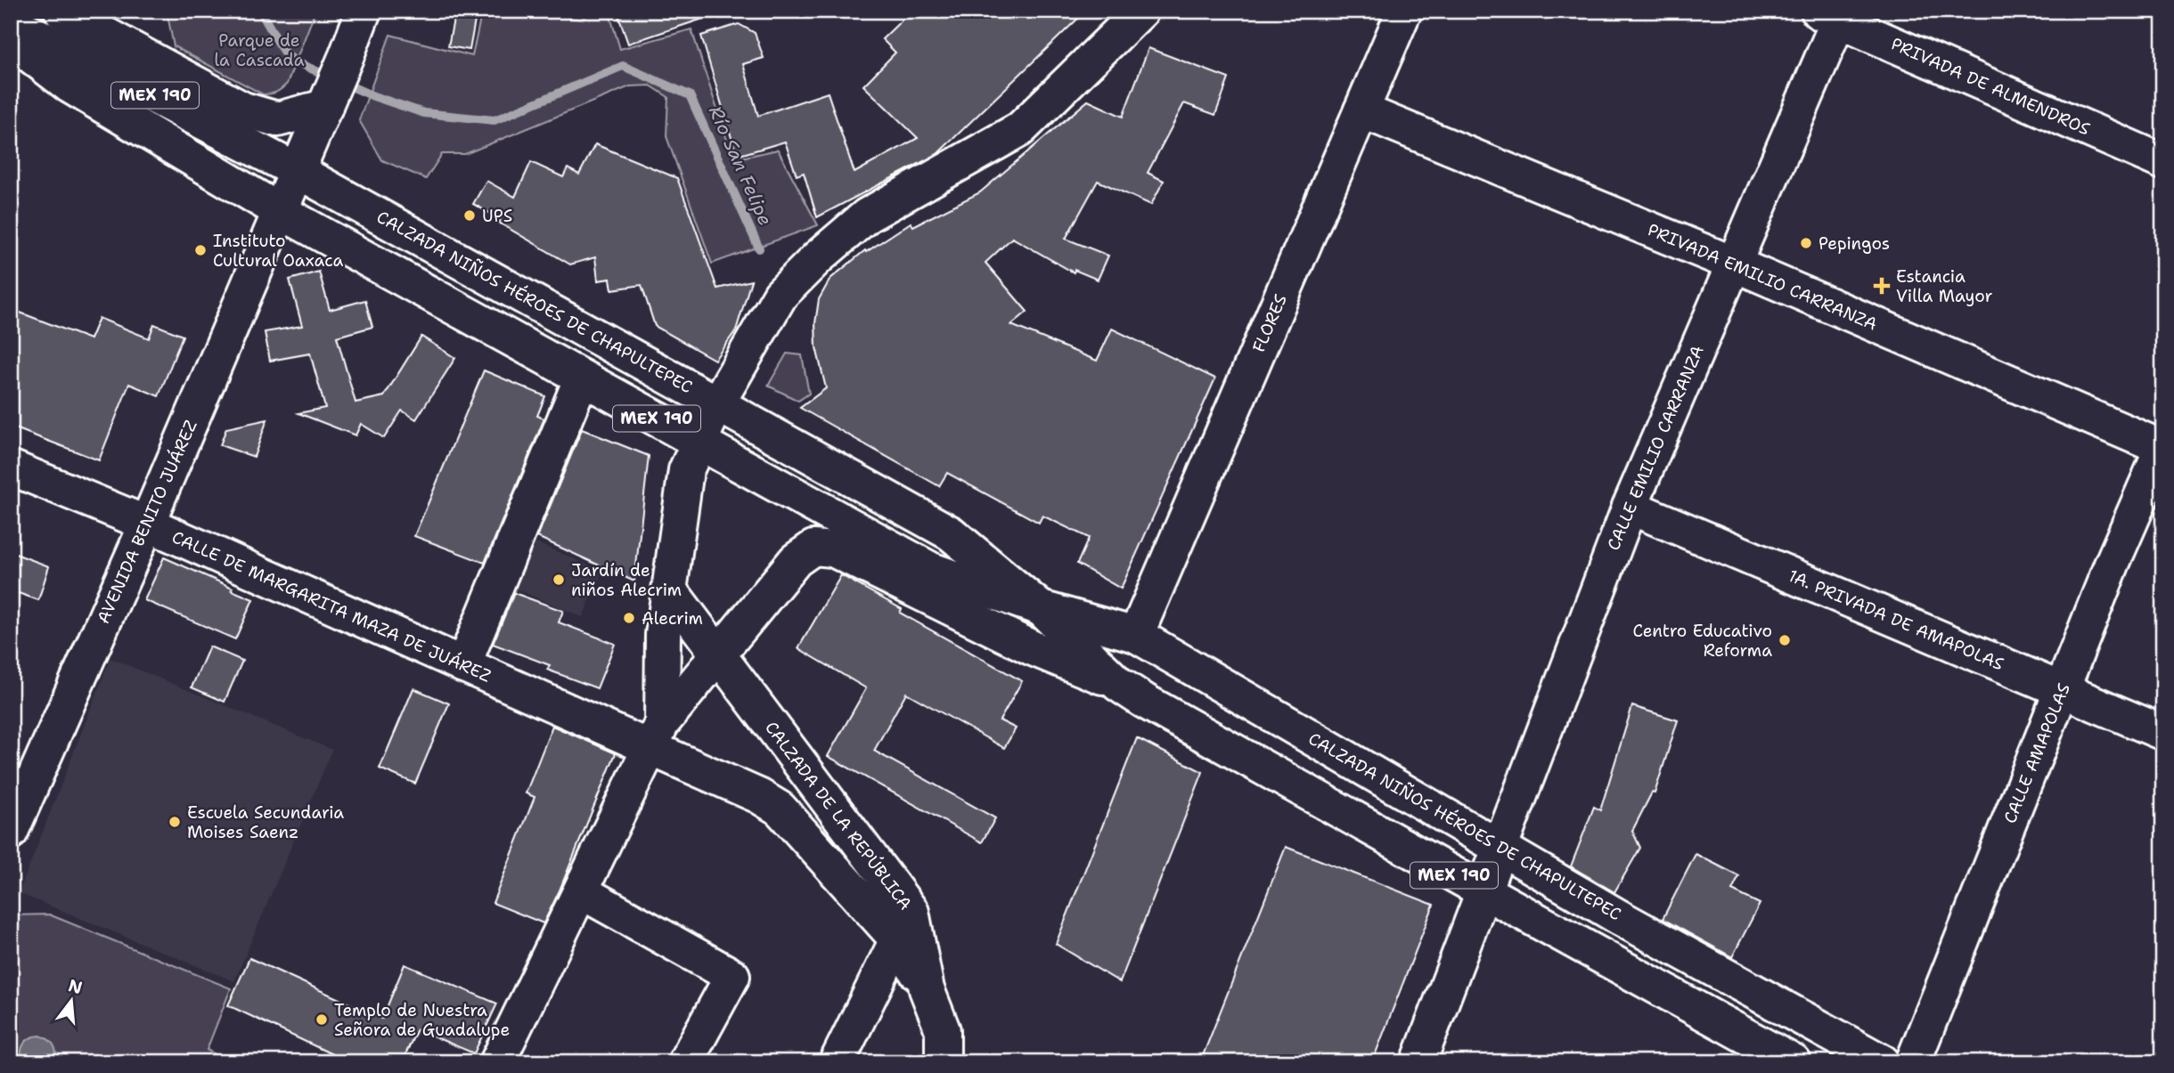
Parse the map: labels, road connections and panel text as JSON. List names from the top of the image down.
{
  "streets": {
    "main road": [
      "PRIVADA DE ALMENDROS",
      "MEX 190",
      "PRIVADA EMILIO CARRANZA",
      "CALZADA NIÑOS HÉROES DE CHAPULTEPEC",
      "FLORES",
      "CALLE EMILIO CARRANZA",
      "AVENIDA BENITO JUÁREZ",
      "CALLE DE MARGARITA MAZA DE JUÁREZ",
      "1A. PRIVADA DE AMAPOLAS",
      "CALLE AMAPOLAS",
      "CALZADA DE LA REPÚBLICA"
    ]
  },
  "crossings": [
    ["PRIVADA DE ALMENDROS", "CALLE EMILIO CARRANZA"],
    ["PRIVADA EMILIO CARRANZA", "FLORES"],
    ["PRIVADA EMILIO CARRANZA", "CALLE EMILIO CARRANZA"],
    ["PRIVADA EMILIO CARRANZA", "CALLE AMAPOLAS"],
    ["CALZADA NIÑOS HÉROES DE CHAPULTEPEC", "FLORES"],
    ["CALZADA NIÑOS HÉROES DE CHAPULTEPEC", "CALLE EMILIO CARRANZA"],
    ["CALZADA NIÑOS HÉROES DE CHAPULTEPEC", "AVENIDA BENITO JUÁREZ"],
    ["CALLE EMILIO CARRANZA", "1A. PRIVADA DE AMAPOLAS"],
    ["AVENIDA BENITO JUÁREZ", "CALLE DE MARGARITA MAZA DE JUÁREZ"],
    ["CALLE DE MARGARITA MAZA DE JUÁREZ", "CALZADA DE LA REPÚBLICA"],
    ["1A. PRIVADA DE AMAPOLAS", "CALLE AMAPOLAS"]
  ],
  "water": ["Río San Felipe"],
  "parks": ["Parque de la Cascada"],
  "places": {
    "other": [
      "UPS",
      "Pepingos",
      "Instituto Cultural Oaxaca",
      "Jardín de niños Alecrim",
      "Alecrim",
      "Centro Educativo Reforma",
      "Escuela Secundaria Moises Saenz",
      "Templo de Nuestra Señora de Guadalupe"
    ],
    "health": ["Estancia Villa Mayor"]
  },
  "north": "top"
}
